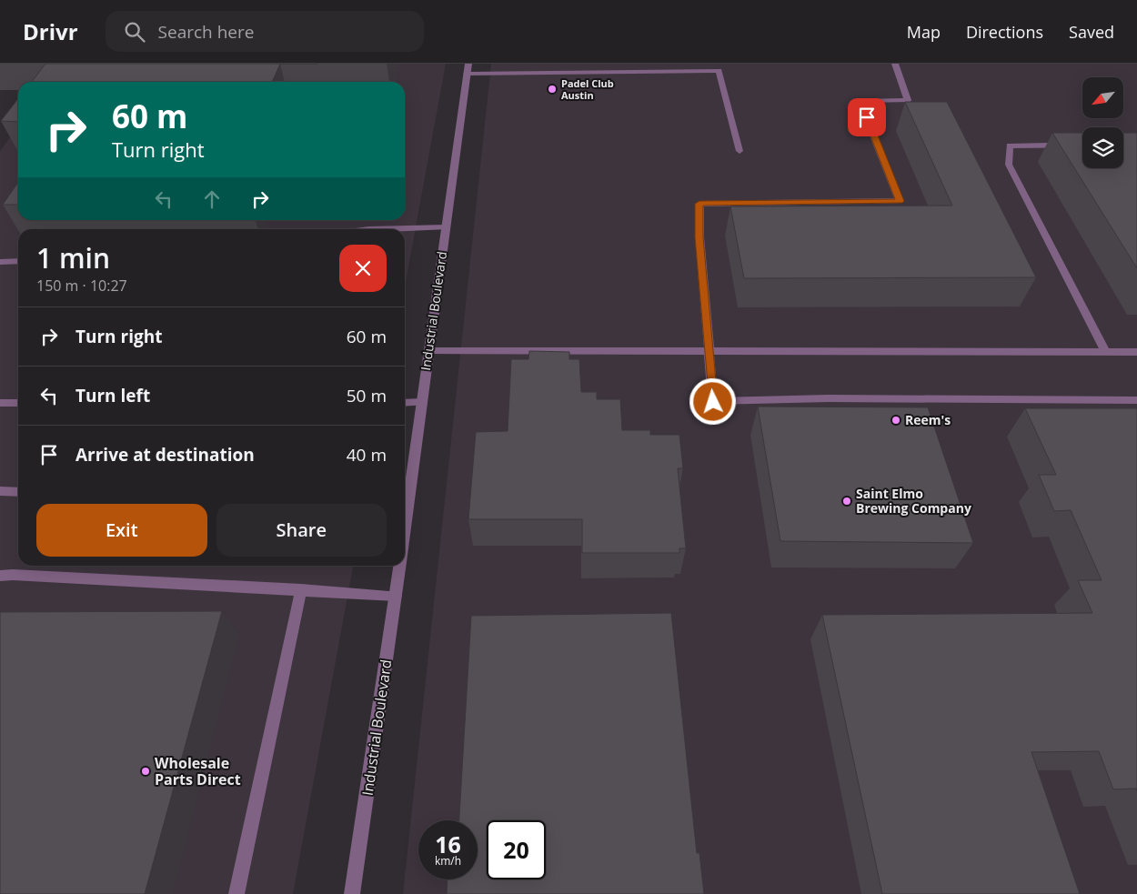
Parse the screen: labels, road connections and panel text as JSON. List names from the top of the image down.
{
  "streets": {
    "street": ["Industrial Boulevard"]
  },
  "places": [
    "Padel Club Austin",
    "Reem's",
    "Saint Elmo Brewing Company",
    "Wholesale Parts Direct"
  ],
  "north": "bottom left",
  "page": {
    "header": "Drivr",
    "search": "Search here",
    "nav": ["Map", "Directions", "Saved"],
    "turn": ["60 m", "Turn right"],
    "heading": ["1 min", "150 m · 10:27"],
    "list": [
      {
        "name": "Turn right",
        "value": "60 m"
      },
      {
        "name": "Turn left",
        "value": "50 m"
      },
      {
        "name": "Arrive at destination",
        "value": "40 m"
      }
    ],
    "buttons": ["Exit", "Share"],
    "speed": "16 km/h",
    "limit": "20"
  }
}
